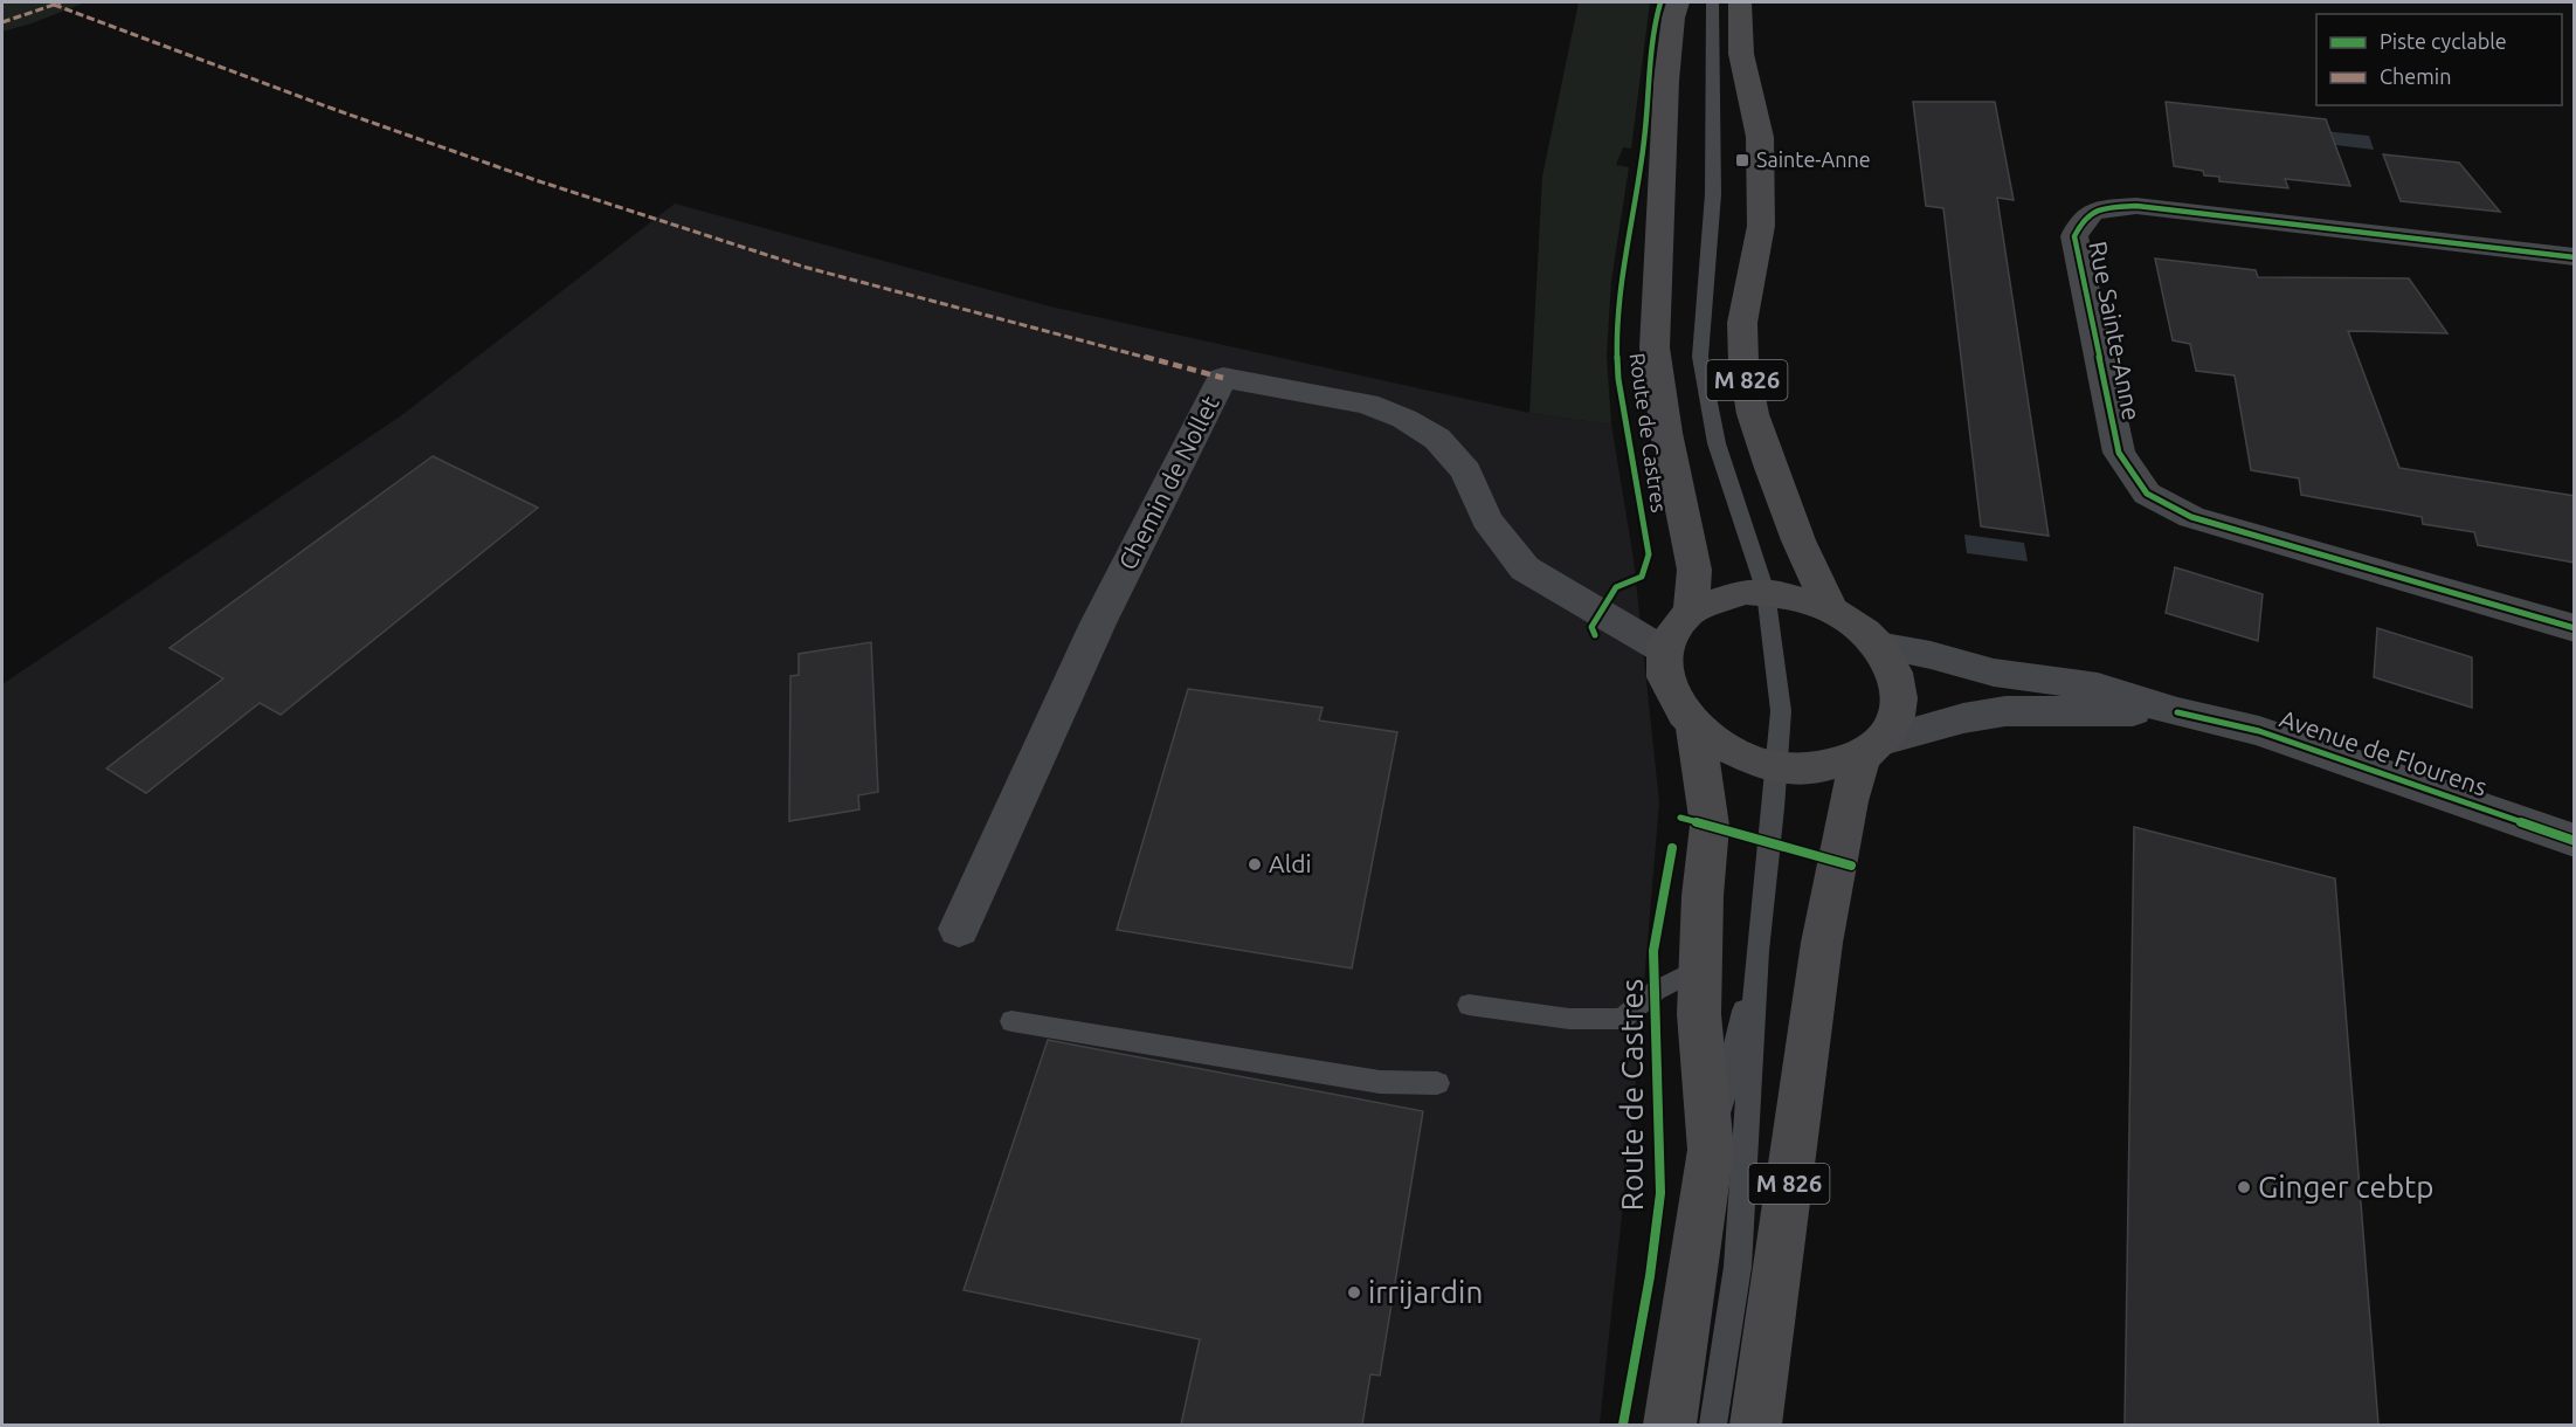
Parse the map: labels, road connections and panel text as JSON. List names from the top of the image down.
{
  "streets": {
    "main road": ["M 826", "Route de Castres"],
    "street": ["Rue Sainte-Anne", "Chemin de Nollet", "Avenue de Flourens"]
  },
  "crossings": [
    ["M 826", "Route de Castres"],
    ["M 826", "Chemin de Nollet"],
    ["M 826", "Avenue de Flourens"]
  ],
  "places": {
    "transit": ["Sainte-Anne"],
    "other": ["Aldi", "Ginger cebtp", "irrijardin"]
  },
  "legend": ["Piste cyclable", "Chemin"]
}
